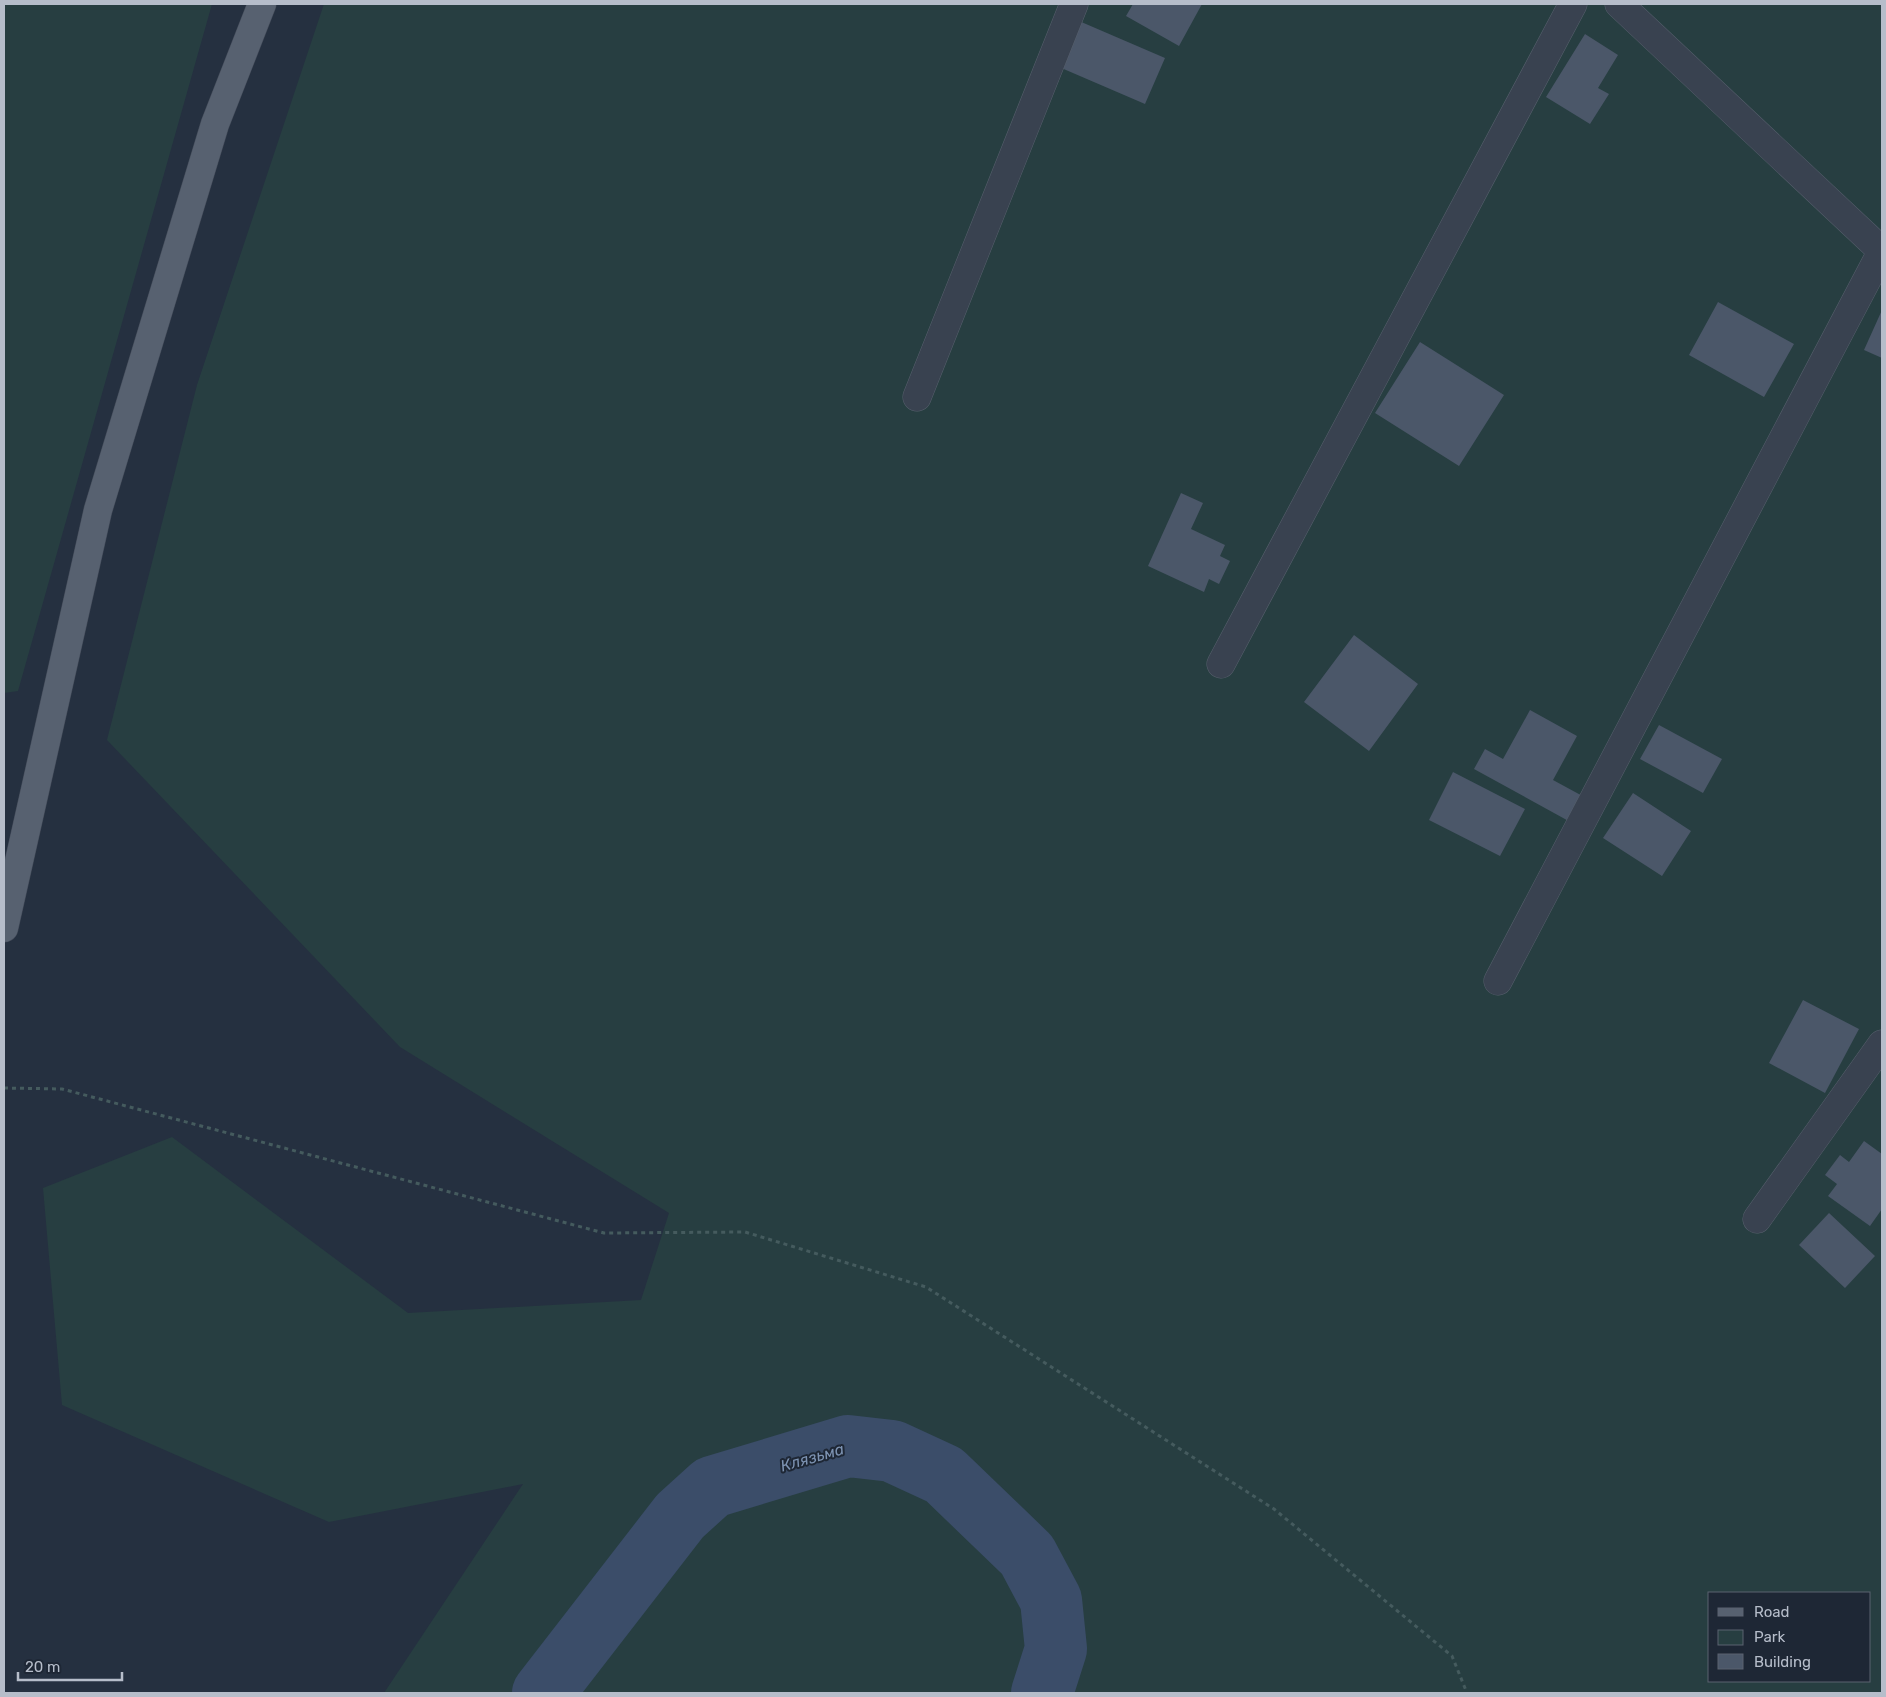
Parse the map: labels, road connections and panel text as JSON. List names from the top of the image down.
{
  "water": ["Клязьма"],
  "legend": ["Road", "Park", "Building"],
  "scale_bar": "20 m"
}
